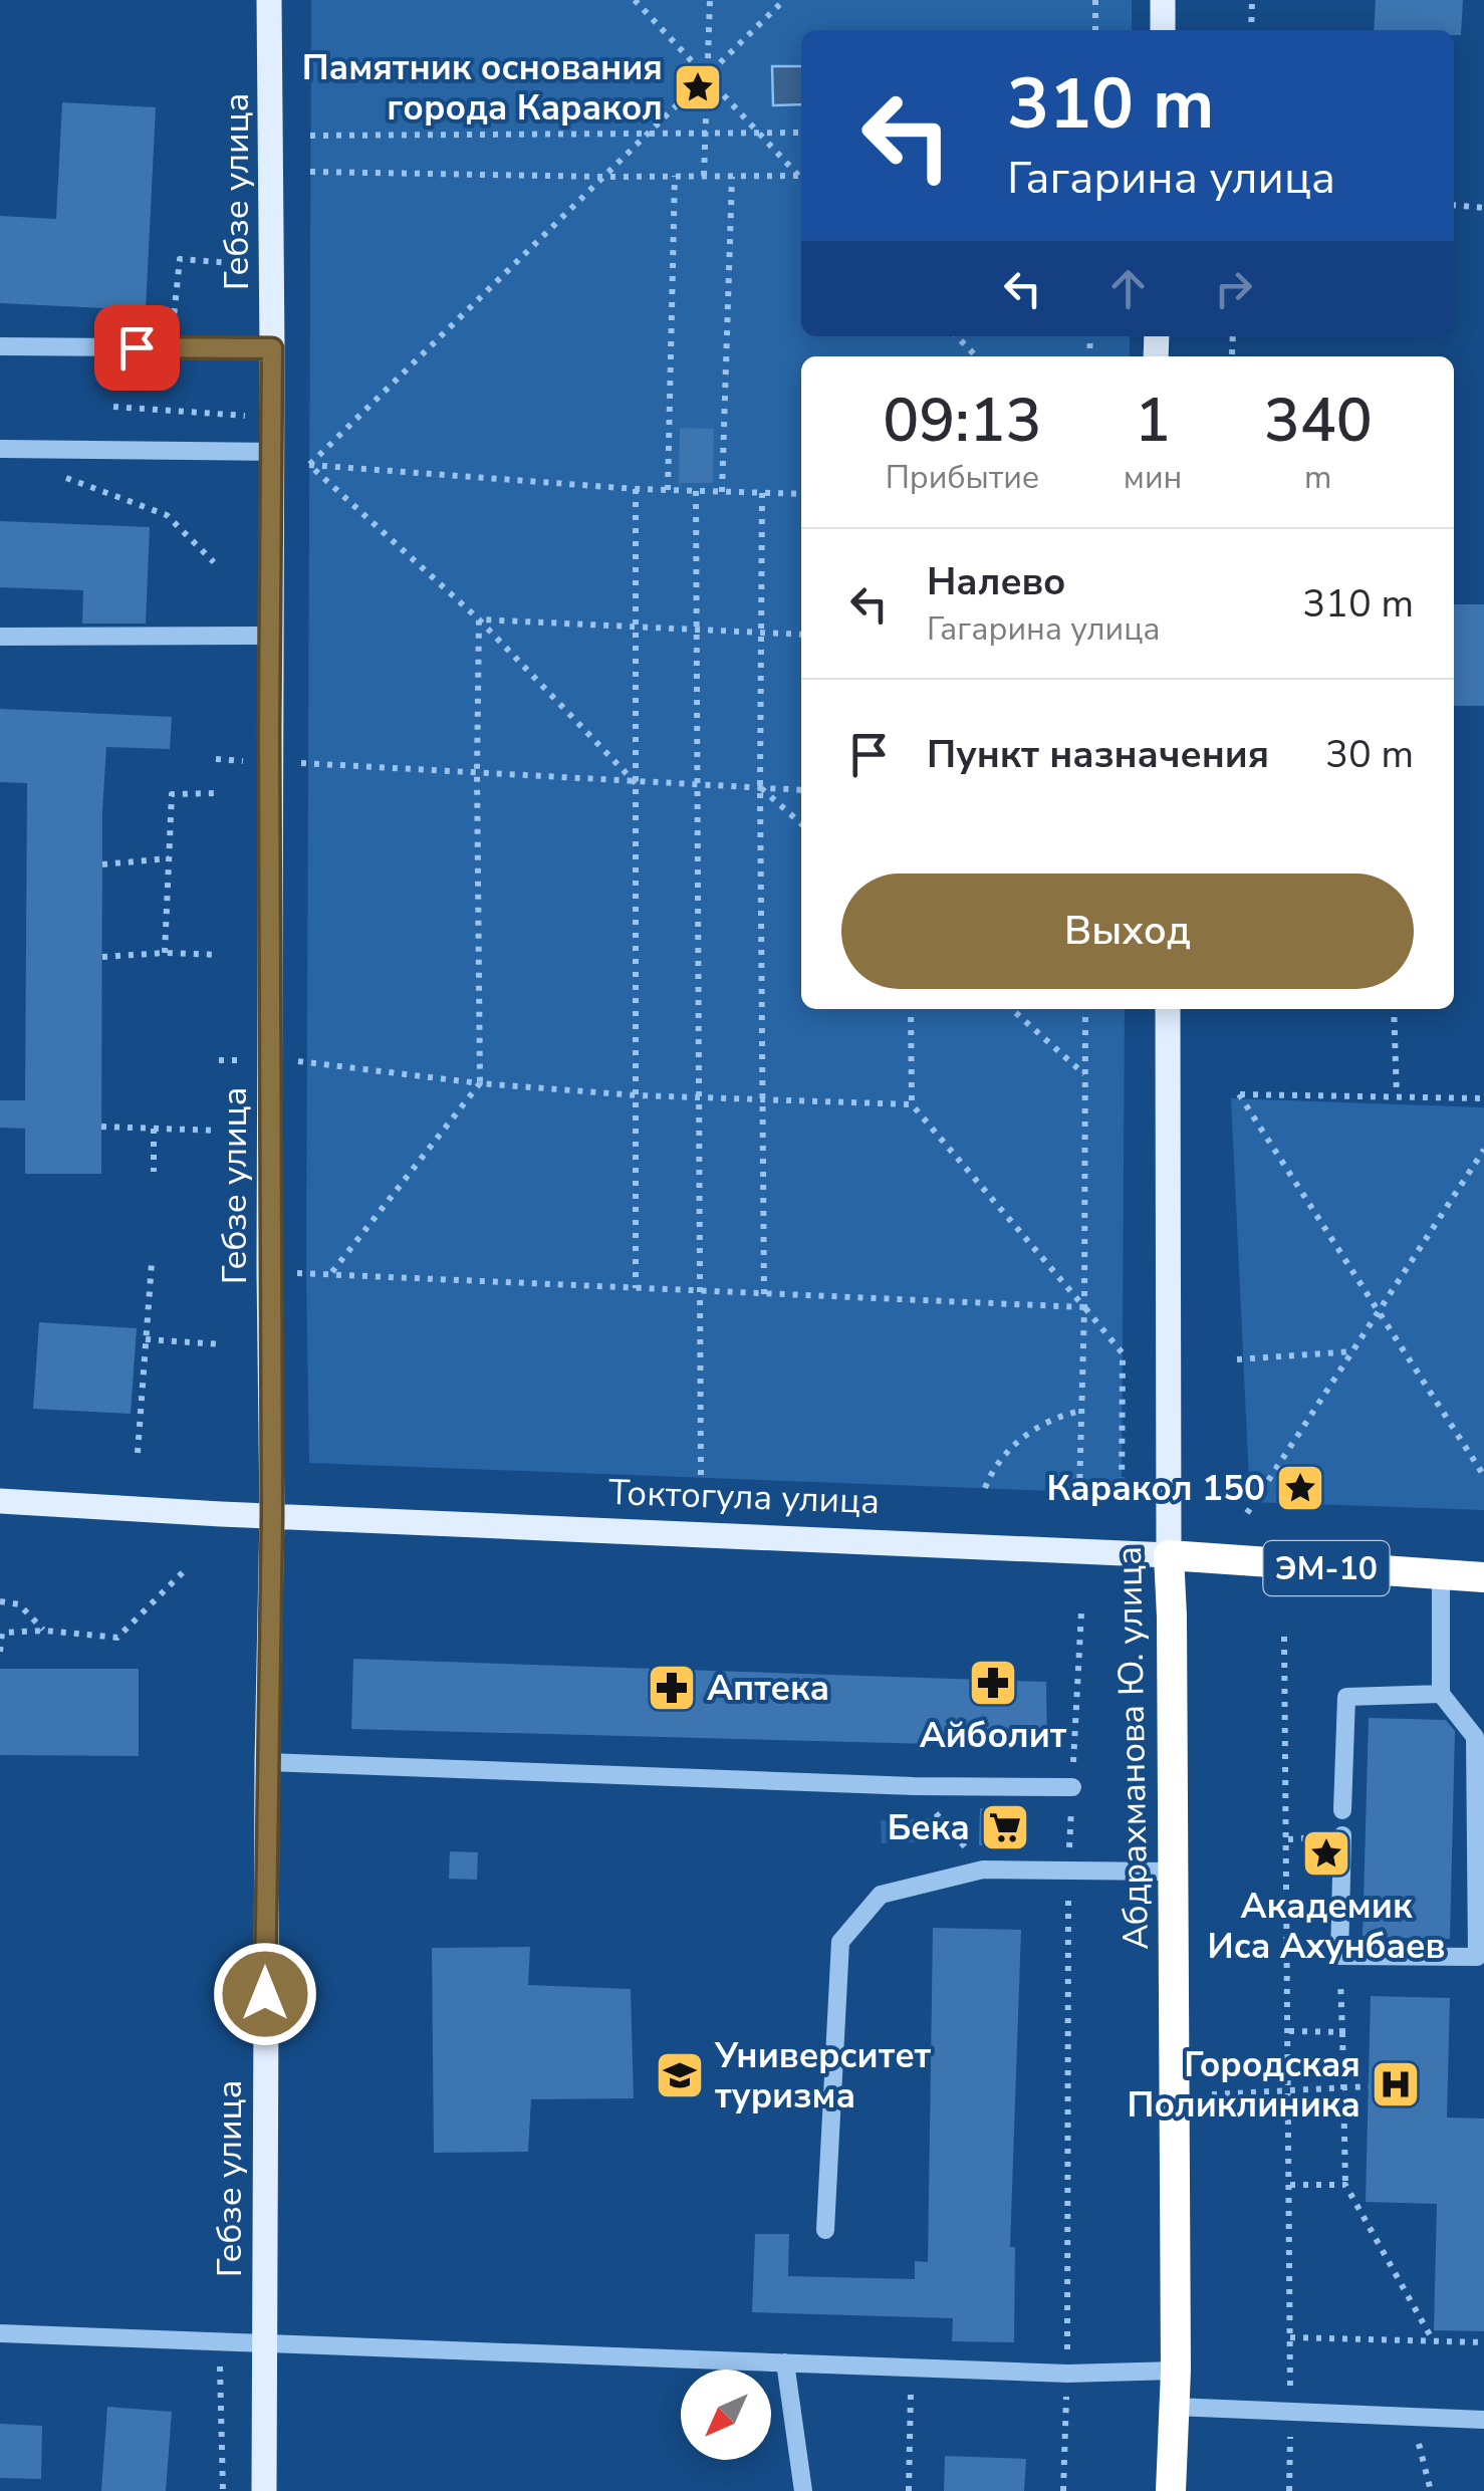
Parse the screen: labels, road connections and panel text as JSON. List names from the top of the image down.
{
  "streets": {
    "highway": ["Токтогула улица", "ЭМ-10", "Абдрахманова Ю. улица"],
    "main road": ["Гебзе улица"]
  },
  "crossings": [
    ["Гебзе улица", "Токтогула улица"],
    ["Токтогула улица", "Абдрахманова Ю. улица"]
  ],
  "places": {
    "place": ["Памятник основания города Каракол", "Каракол 150", "Академик Иса Ахунбаев"],
    "pharmacy": ["Айболит", "Аптека"],
    "supermarket": ["Бека"],
    "school or university": ["Университет туризма"],
    "hospital": ["Городская Поликлиника"]
  },
  "north": "bottom left",
  "page": {
    "turn": ["310 m", "Гагарина улица"],
    "eta": [
      "09:13",
      "Прибытие",
      "1",
      "мин",
      "340",
      "m"
    ],
    "list": [
      {
        "name": "Налево",
        "note": "Гагарина улица",
        "value": "310 m"
      },
      {
        "name": "Пункт назначения",
        "value": "30 m"
      }
    ],
    "buttons": "Выход"
  }
}
